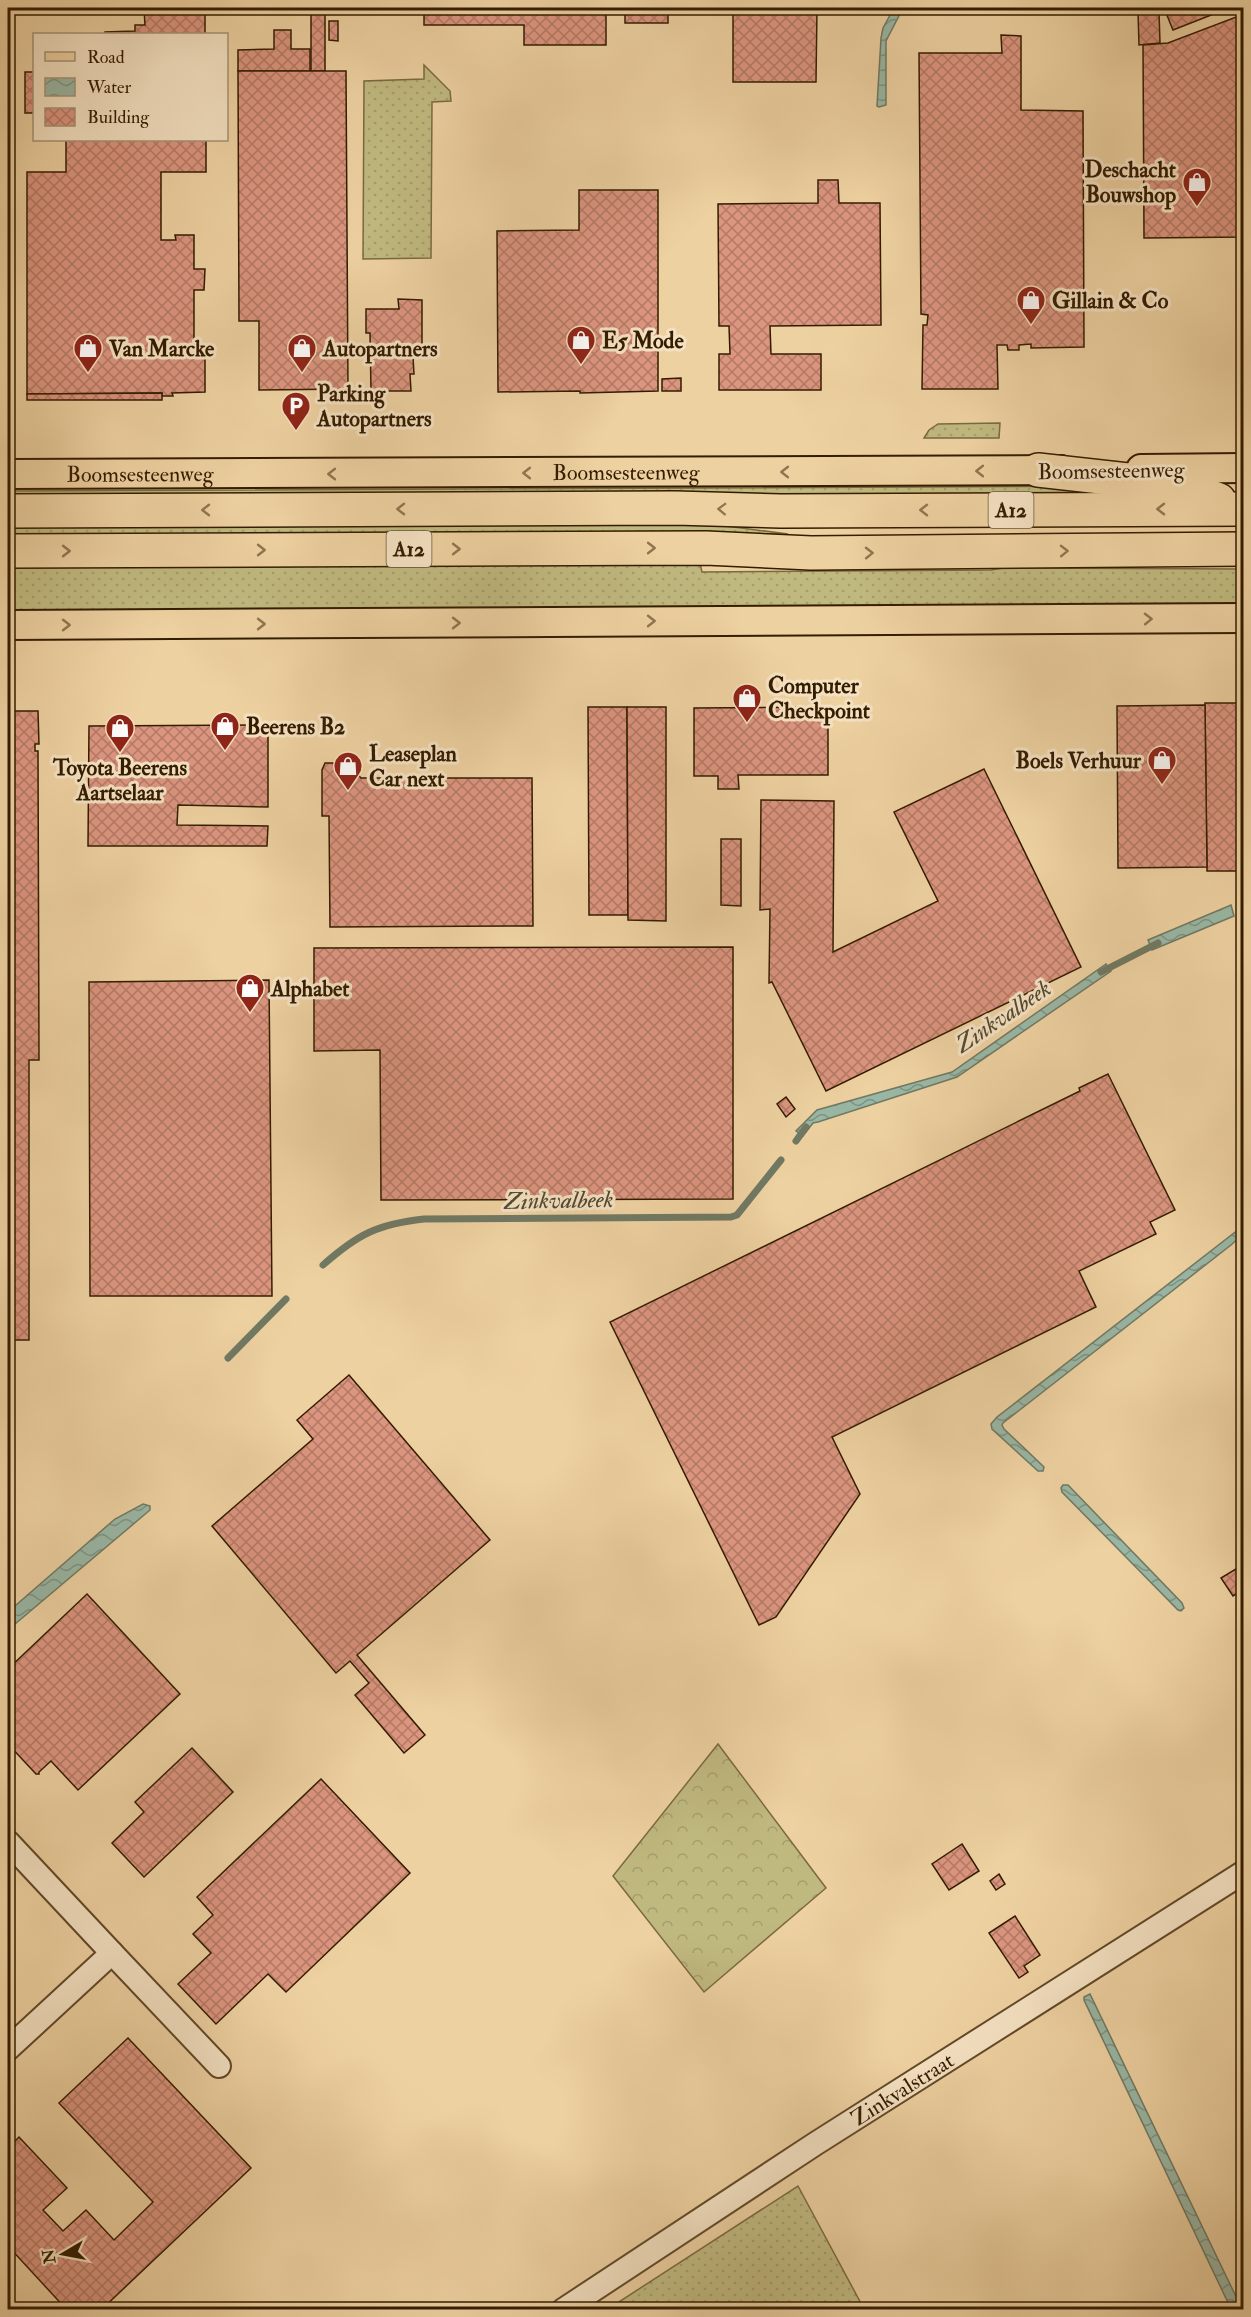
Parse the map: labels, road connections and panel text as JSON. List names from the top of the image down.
{
  "streets": {
    "highway": ["A12"],
    "main road": ["Boomsesteenweg"],
    "street": ["Zinkvalstraat"]
  },
  "water": ["Zinkvalbeek"],
  "places": {
    "shop": [
      "Deschacht Bouwshop",
      "Gillain & Co",
      "E5 Mode",
      "Van Marcke",
      "Autopartners",
      "Computer Checkpoint",
      "Beerens B2",
      "Toyota Beerens Aartselaar",
      "Boels Verhuur",
      "Leaseplan Car next",
      "Alphabet"
    ],
    "parking": ["Parking Autopartners"]
  },
  "legend": ["Road", "Water", "Building"],
  "north": "left"
}
